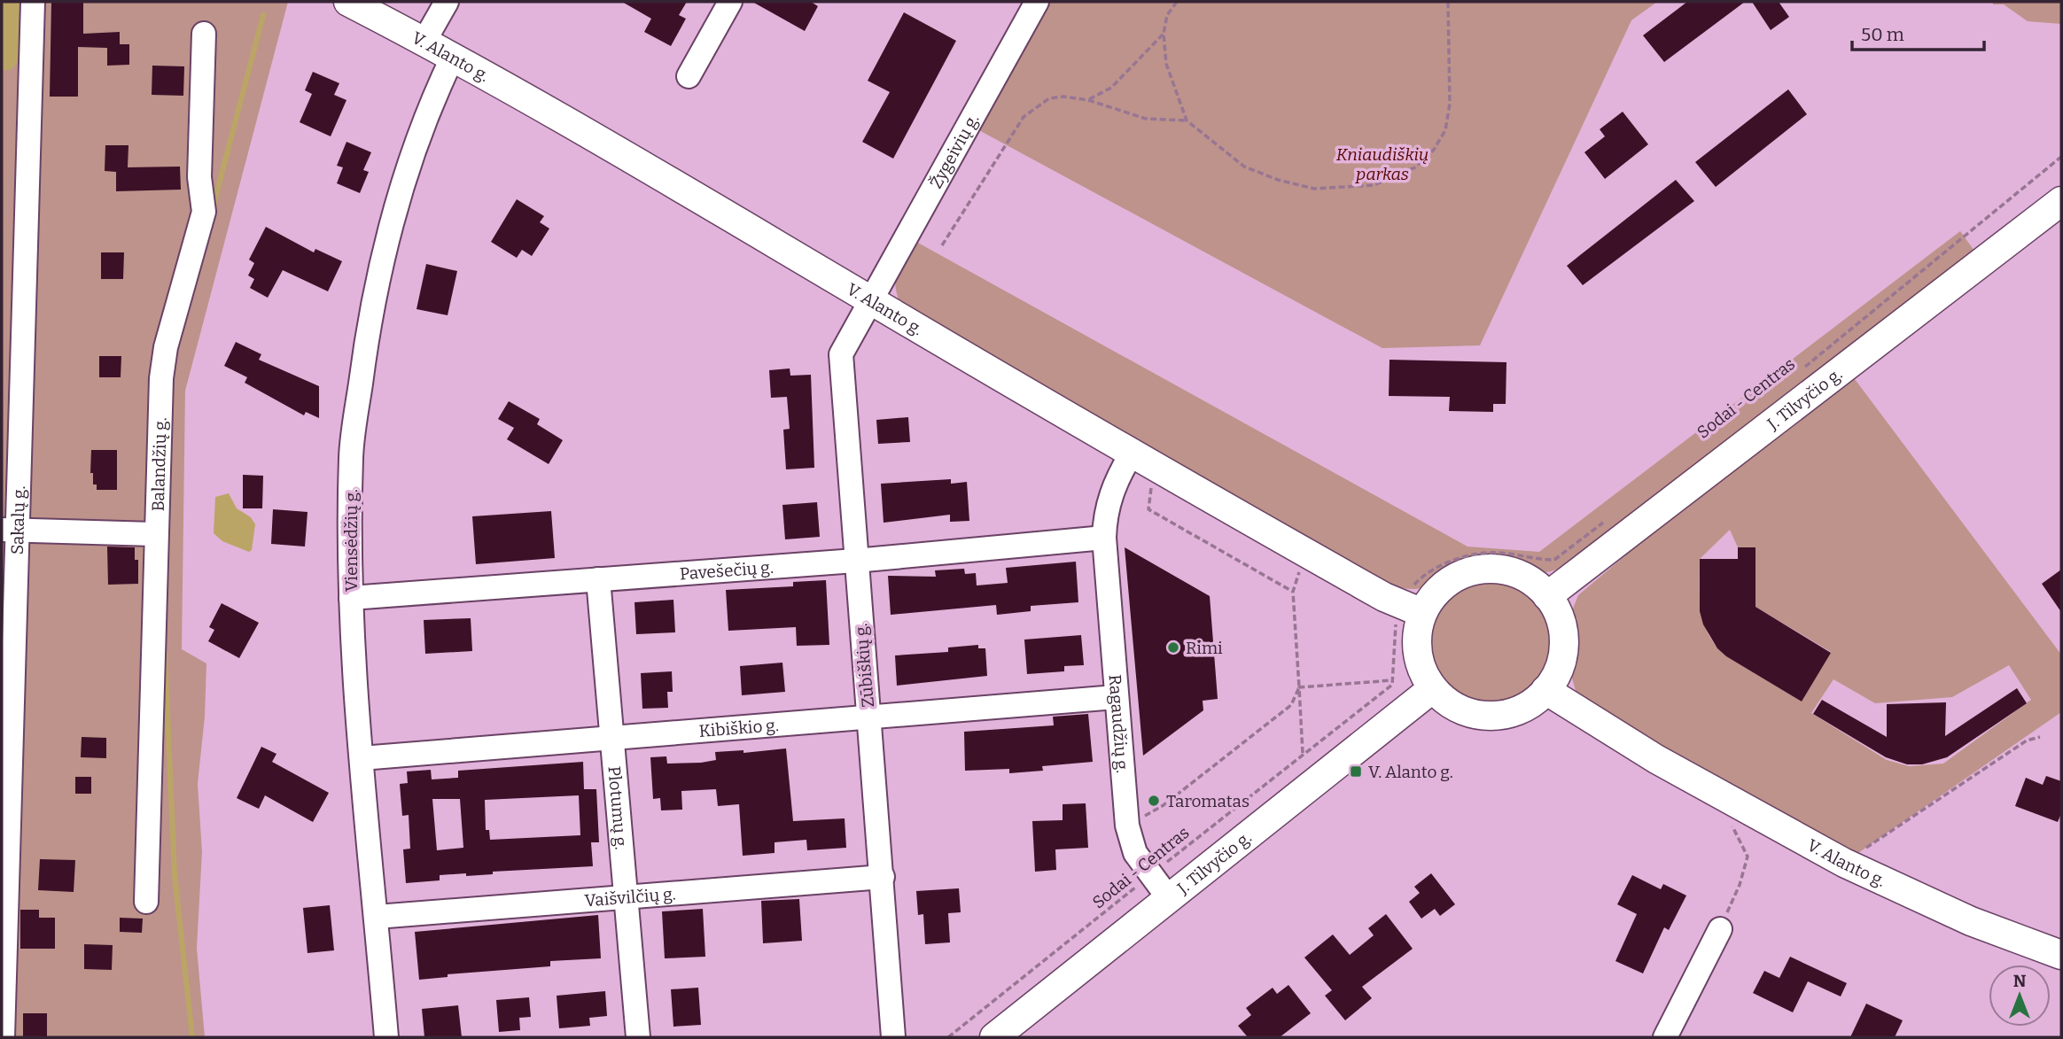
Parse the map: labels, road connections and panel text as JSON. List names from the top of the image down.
{
  "streets": {
    "main road": ["V. Alanto g.", "J. Tilvyčio g."],
    "street": [
      "Žygeivių g.",
      "Balandžių g.",
      "Sakalų g.",
      "Viensėdžių g.",
      "Pavešečių g.",
      "Zūbiškių g.",
      "Ragaudžių g.",
      "Kibiškio g.",
      "Plotumų g.",
      "Vaišvilčių g."
    ],
    "path": ["Sodai - Centras"]
  },
  "crossings": [
    ["V. Alanto g.", "Žygeivių g."],
    ["V. Alanto g.", "J. Tilvyčio g."],
    ["V. Alanto g.", "Viensėdžių g."],
    ["V. Alanto g.", "Zūbiškių g."],
    ["V. Alanto g.", "Ragaudžių g."],
    ["Žygeivių g.", "Zūbiškių g."],
    ["Sodai - Centras", "Ragaudžių g."],
    ["J. Tilvyčio g.", "Ragaudžių g."],
    ["Viensėdžių g.", "Pavešečių g."],
    ["Viensėdžių g.", "Kibiškio g."],
    ["Viensėdžių g.", "Vaišvilčių g."],
    ["Pavešečių g.", "Zūbiškių g."],
    ["Pavešečių g.", "Ragaudžių g."],
    ["Pavešečių g.", "Plotumų g."],
    ["Zūbiškių g.", "Kibiškio g."],
    ["Zūbiškių g.", "Vaišvilčių g."],
    ["Ragaudžių g.", "Kibiškio g."],
    ["Kibiškio g.", "Plotumų g."],
    ["Plotumų g.", "Vaišvilčių g."]
  ],
  "parks": ["Kniaudiškių parkas"],
  "places": {
    "other": ["Rimi", "Taromatas"],
    "transit": ["V. Alanto g."]
  },
  "scale_bar": "50 m",
  "north": "top"
}
